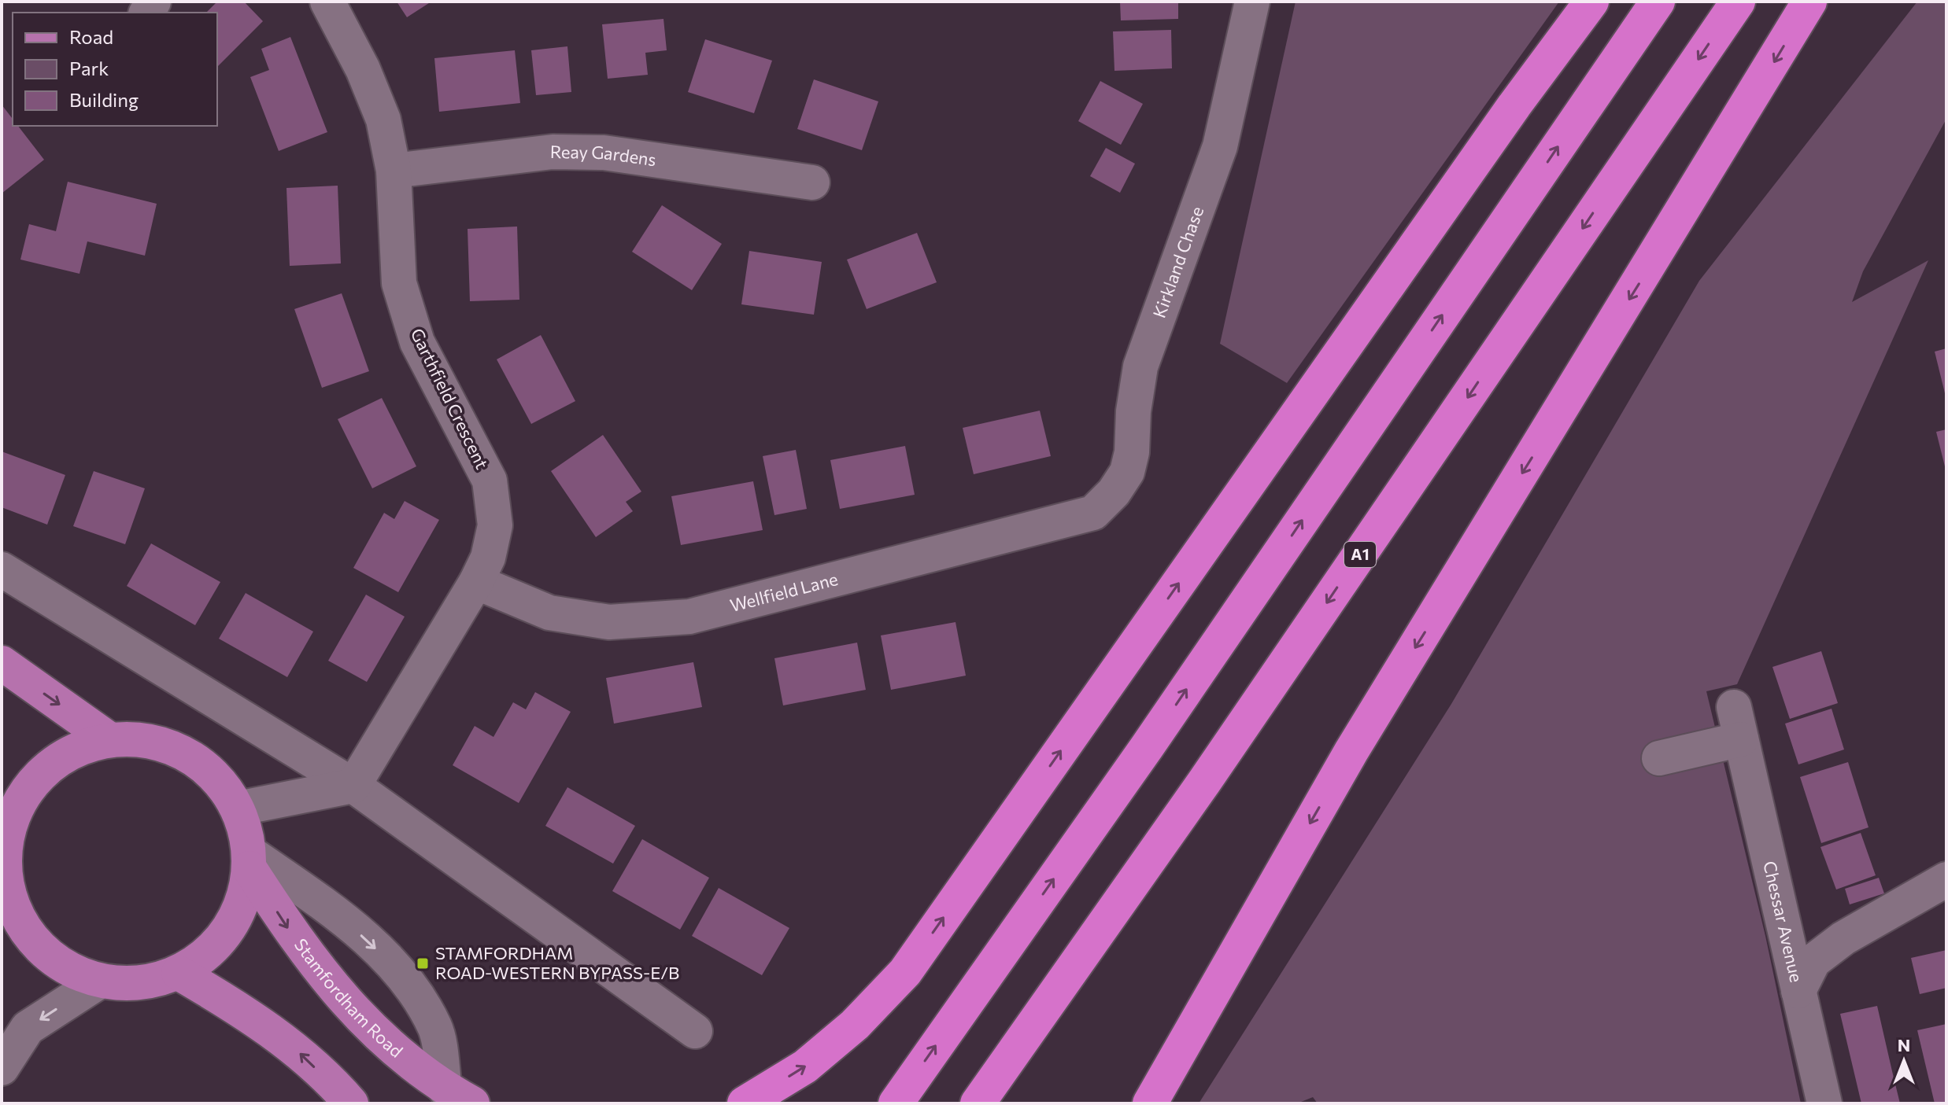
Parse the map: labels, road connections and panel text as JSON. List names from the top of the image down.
{
  "streets": {
    "highway": ["A1"],
    "main road": ["Stamfordham Road"],
    "street": [
      "Reay Gardens",
      "Kirkland Chase",
      "Garthfield Crescent",
      "Wellfield Lane",
      "Chessar Avenue"
    ]
  },
  "crossings": [
    ["Reay Gardens", "Garthfield Crescent"],
    ["Kirkland Chase", "Wellfield Lane"],
    ["Garthfield Crescent", "Wellfield Lane"]
  ],
  "places": {
    "transit": ["STAMFORDHAM ROAD-WESTERN BYPASS-E/B"]
  },
  "legend": ["Road", "Park", "Building"],
  "north": "top"
}
